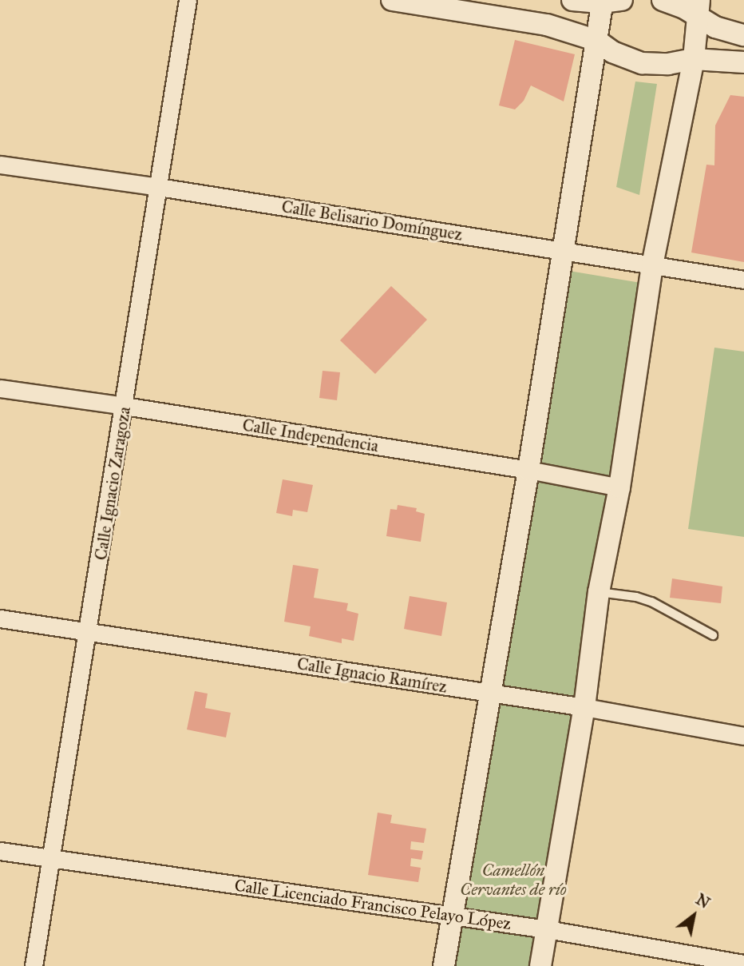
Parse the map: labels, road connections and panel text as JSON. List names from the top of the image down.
{
  "streets": {
    "street": [
      "Calle Belisario Domínguez",
      "Calle Independencia",
      "Calle Ignacio Zaragoza",
      "Calle Ignacio Ramírez",
      "Calle Licenciado Francisco Pelayo López"
    ]
  },
  "crossings": [
    ["Calle Belisario Domínguez", "Calle Ignacio Zaragoza"],
    ["Calle Independencia", "Calle Ignacio Zaragoza"],
    ["Calle Ignacio Zaragoza", "Calle Ignacio Ramírez"],
    ["Calle Ignacio Zaragoza", "Calle Licenciado Francisco Pelayo López"]
  ],
  "parks": ["Camellón Cervantes de río"],
  "north": "top right"
}
